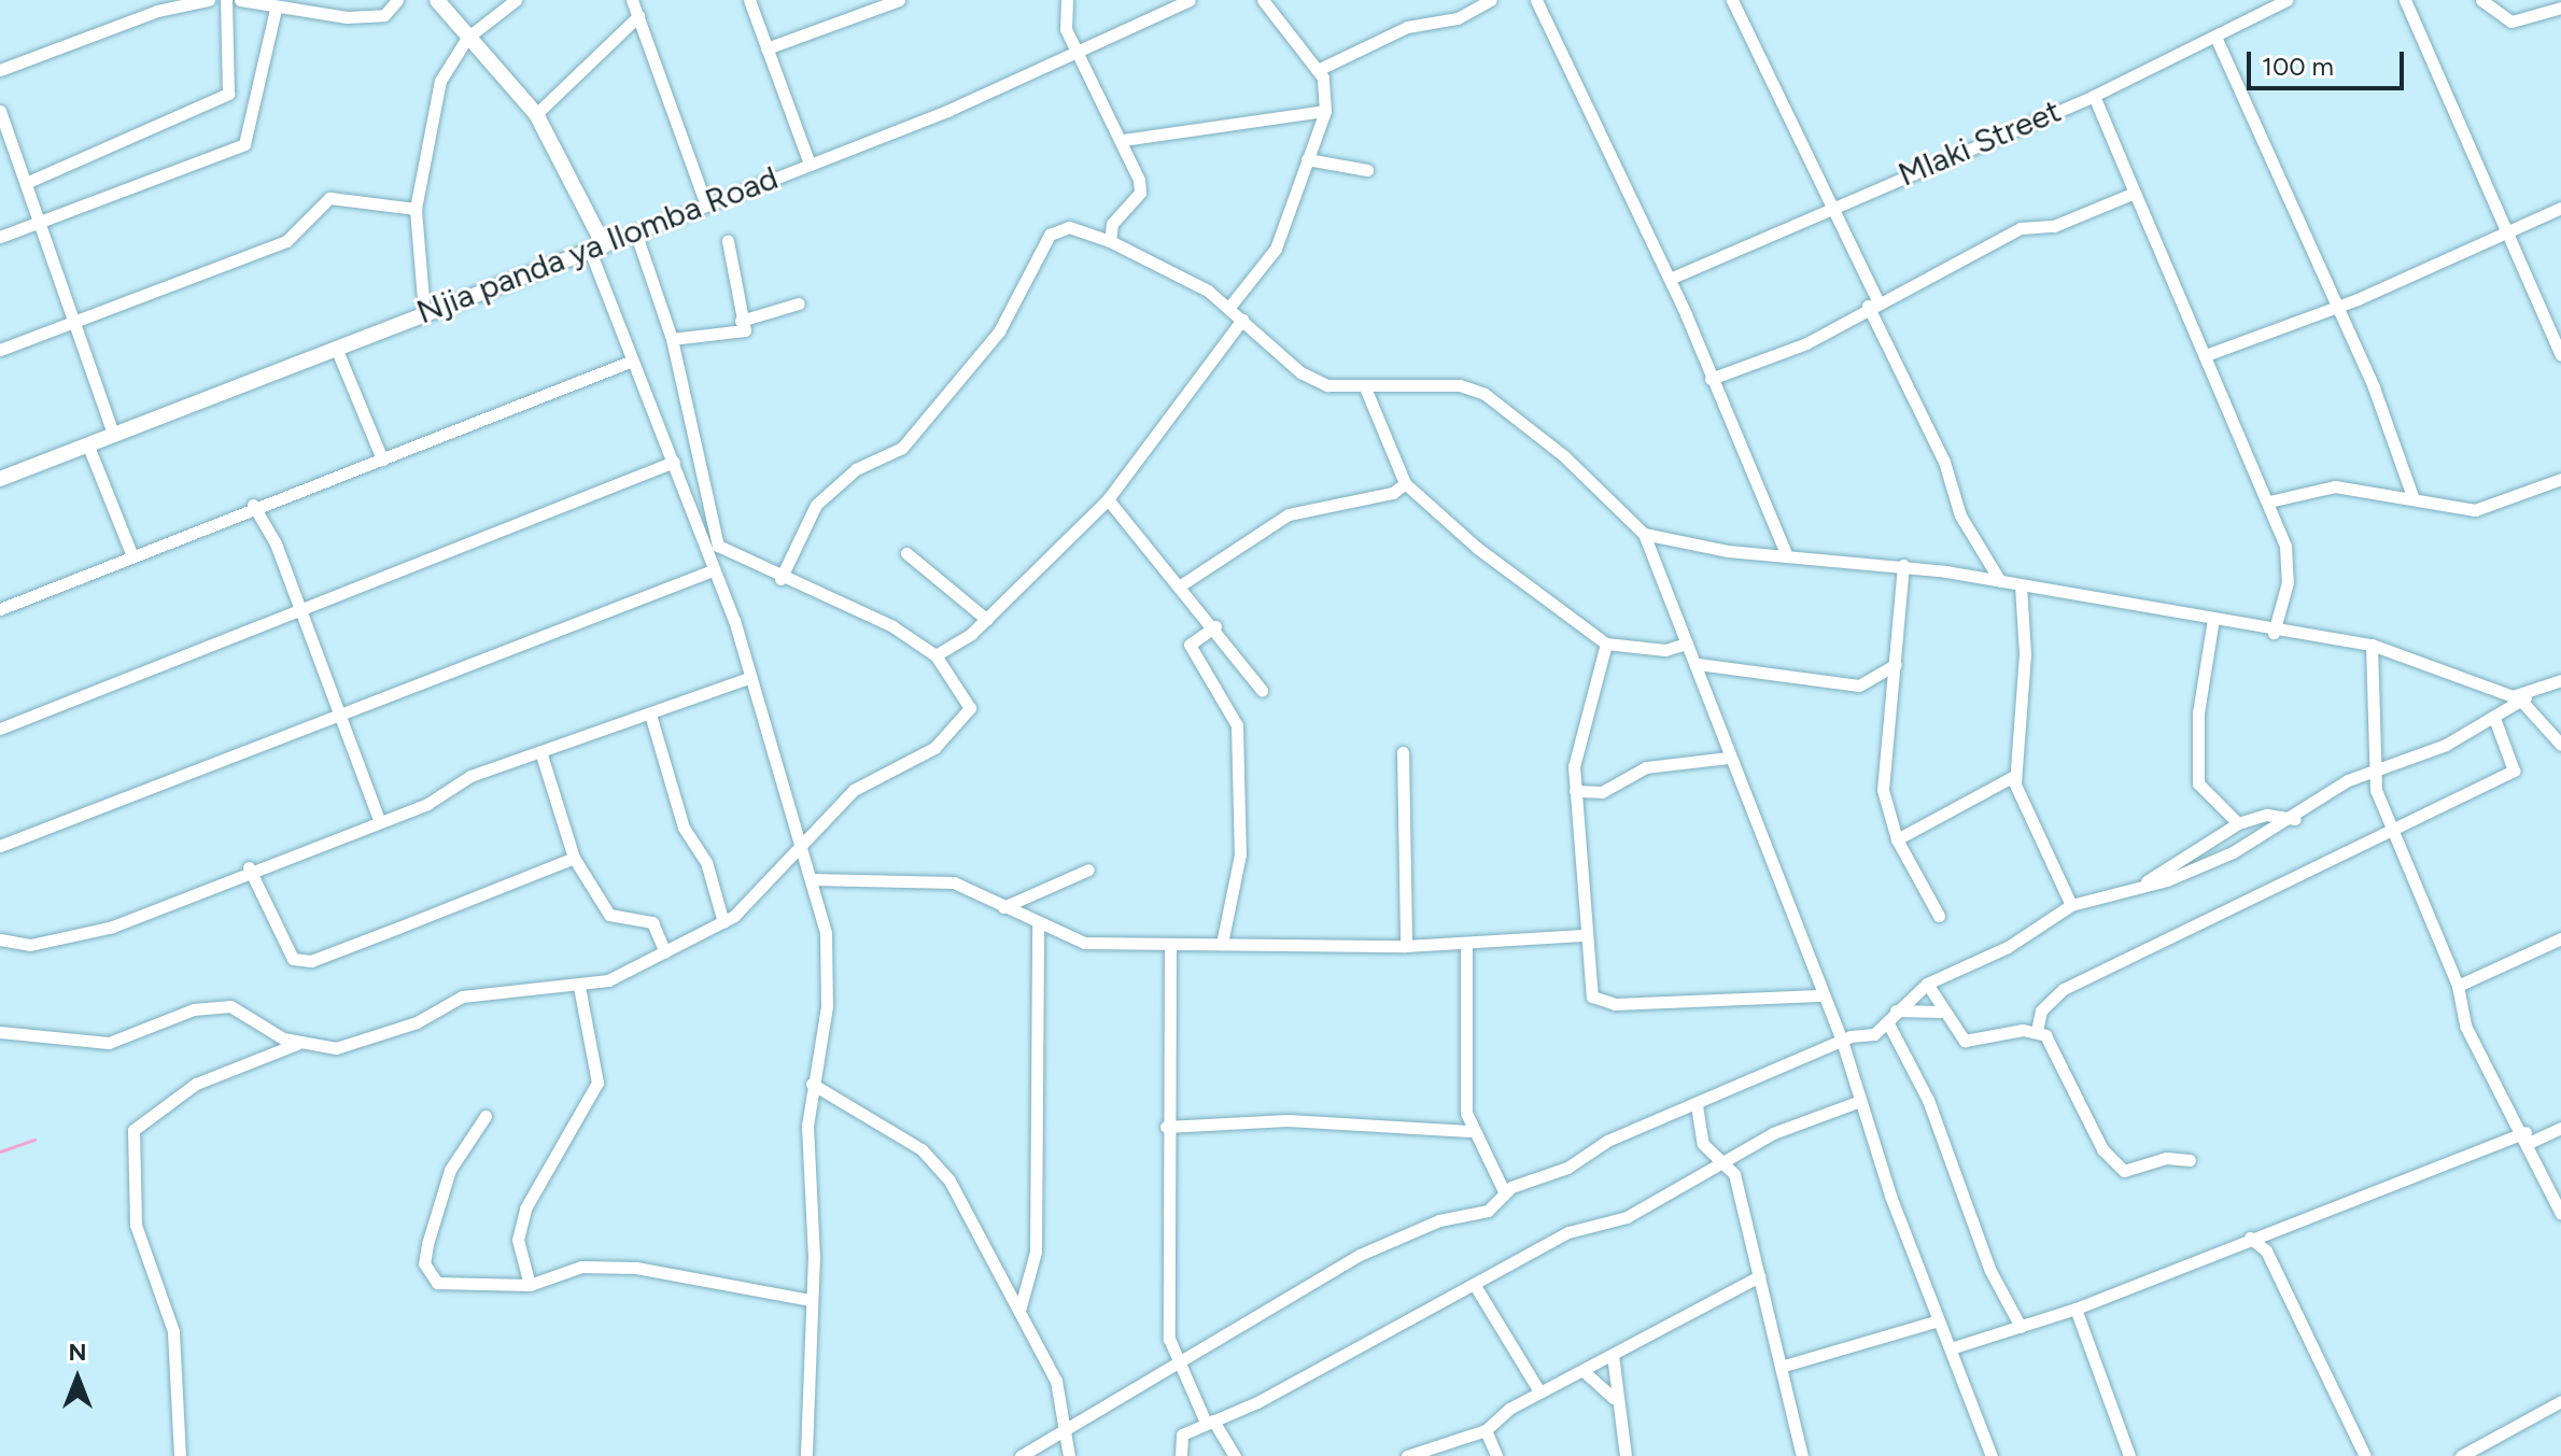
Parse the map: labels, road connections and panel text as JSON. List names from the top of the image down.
{
  "streets": {
    "main road": ["Njia panda ya Ilomba Road"],
    "street": ["Mlaki Street"]
  },
  "scale_bar": "100 m",
  "north": "top"
}
